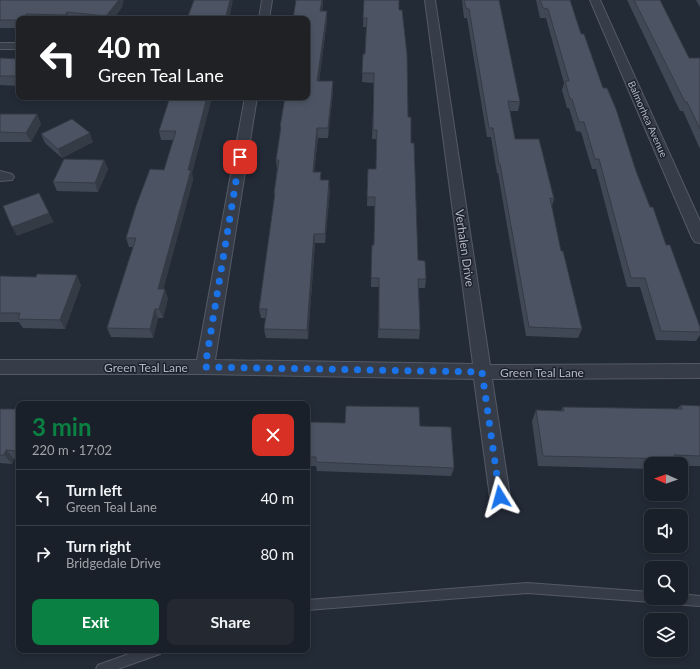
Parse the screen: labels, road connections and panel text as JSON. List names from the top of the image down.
{
  "streets": {
    "street": ["Balmorhea Avenue", "Verhalen Drive", "Green Teal Lane"]
  },
  "crossings": [
    ["Verhalen Drive", "Green Teal Lane"]
  ],
  "north": "left",
  "page": {
    "turn": ["40 m", "Green Teal Lane"],
    "heading": ["3 min", "220 m · 17:02"],
    "list": [
      {
        "name": "Turn left",
        "note": "Green Teal Lane",
        "value": "40 m"
      },
      {
        "name": "Turn right",
        "note": "Bridgedale Drive",
        "value": "80 m"
      }
    ],
    "buttons": ["Exit", "Share"]
  }
}
